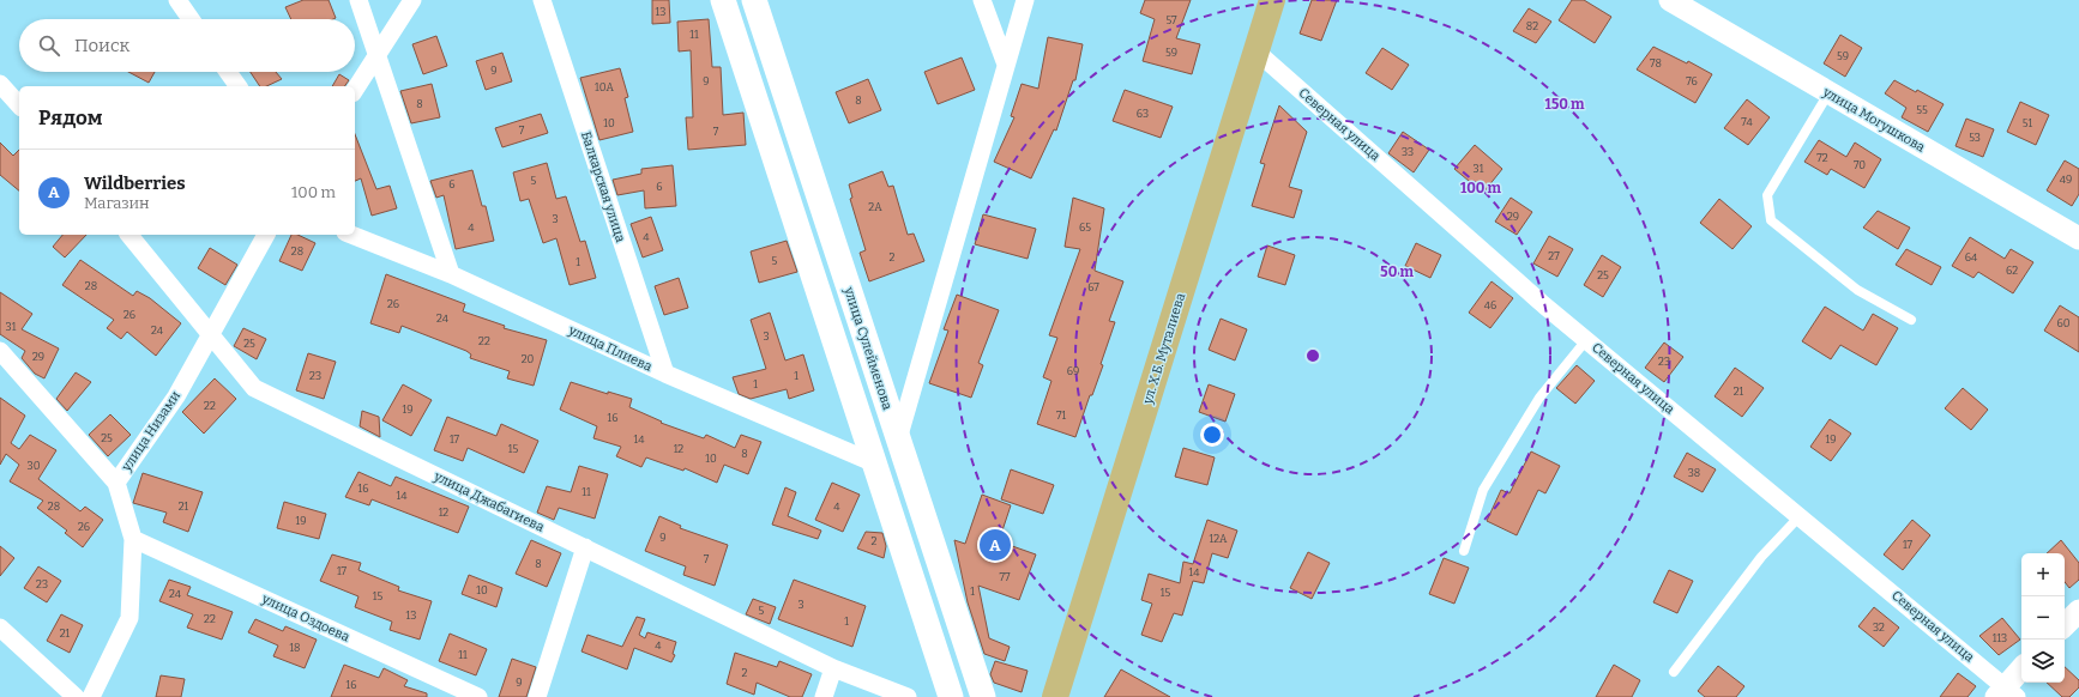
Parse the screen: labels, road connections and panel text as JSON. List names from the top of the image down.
{
  "streets": {
    "main road": ["улица Сулейменова", "ул. Х.Б. Муталиева"],
    "street": [
      "улица Могушкова",
      "Северная улица",
      "Балкарская улица",
      "улица Плиева",
      "улица Низами",
      "улица Джабагиева",
      "улица Оздоева"
    ]
  },
  "crossings": [
    ["Северная улица", "ул. Х.Б. Муталиева"],
    ["Балкарская улица", "улица Плиева"],
    ["улица Низами", "улица Джабагиева"],
    ["улица Низами", "улица Оздоева"]
  ],
  "house_numbers": [
    "13",
    "57",
    "82",
    "11",
    "59",
    "59",
    "78",
    "9",
    "9",
    "76",
    "10А",
    "8",
    "8",
    "55",
    "63",
    "74",
    "10",
    "51",
    "7",
    "7",
    "53",
    "33",
    "72",
    "70",
    "31",
    "49",
    "5",
    "6",
    "6",
    "2А",
    "29",
    "3",
    "4",
    "65",
    "4",
    "28",
    "27",
    "2",
    "64",
    "5",
    "1",
    "62",
    "25",
    "28",
    "67",
    "26",
    "46",
    "26",
    "24",
    "60",
    "31",
    "24",
    "3",
    "22",
    "25",
    "29",
    "20",
    "23",
    "69",
    "23",
    "1",
    "1",
    "21",
    "22",
    "19",
    "71",
    "16",
    "25",
    "17",
    "14",
    "19",
    "15",
    "12",
    "8",
    "10",
    "30",
    "38",
    "16",
    "11",
    "14",
    "28",
    "21",
    "4",
    "12",
    "19",
    "26",
    "9",
    "12А",
    "2",
    "17",
    "7",
    "8",
    "17",
    "14",
    "77",
    "23",
    "10",
    "1",
    "15",
    "24",
    "15",
    "3",
    "5",
    "13",
    "22",
    "1",
    "32",
    "21",
    "113",
    "4",
    "18",
    "11",
    "2",
    "9",
    "16"
  ],
  "page": {
    "search": "Поиск",
    "heading": "Рядом",
    "list": [
      {
        "mark": "A",
        "name": "Wildberries",
        "note": "Магазин",
        "value": "100 m"
      }
    ],
    "pins": "A",
    "map_buttons": ["+", "−"]
  },
  "rings": ["150 m", "100 m", "50 m"]
}
